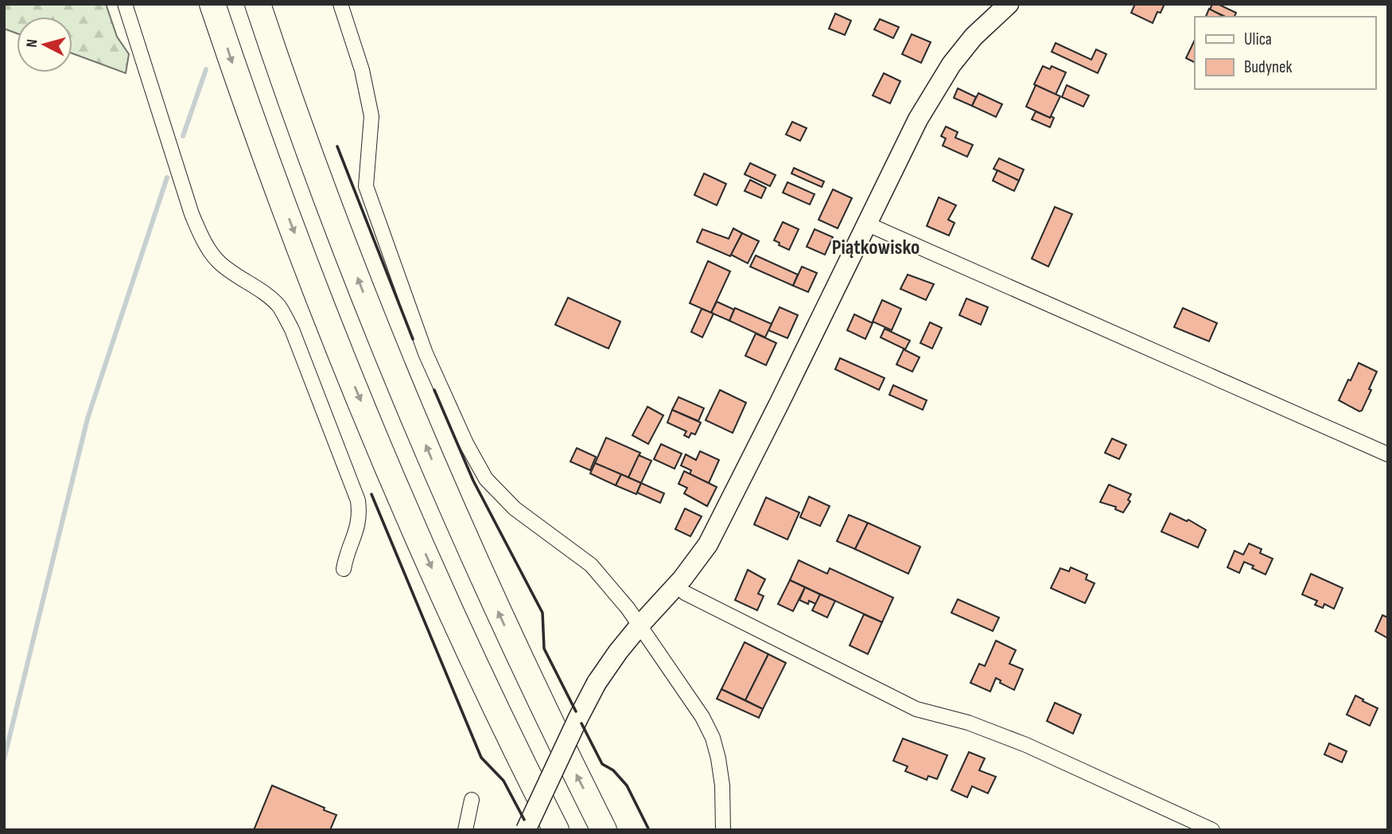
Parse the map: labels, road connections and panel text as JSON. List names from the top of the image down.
{
  "districts": ["Piątkowisko"],
  "legend": ["Ulica", "Budynek"],
  "north": "left"
}
